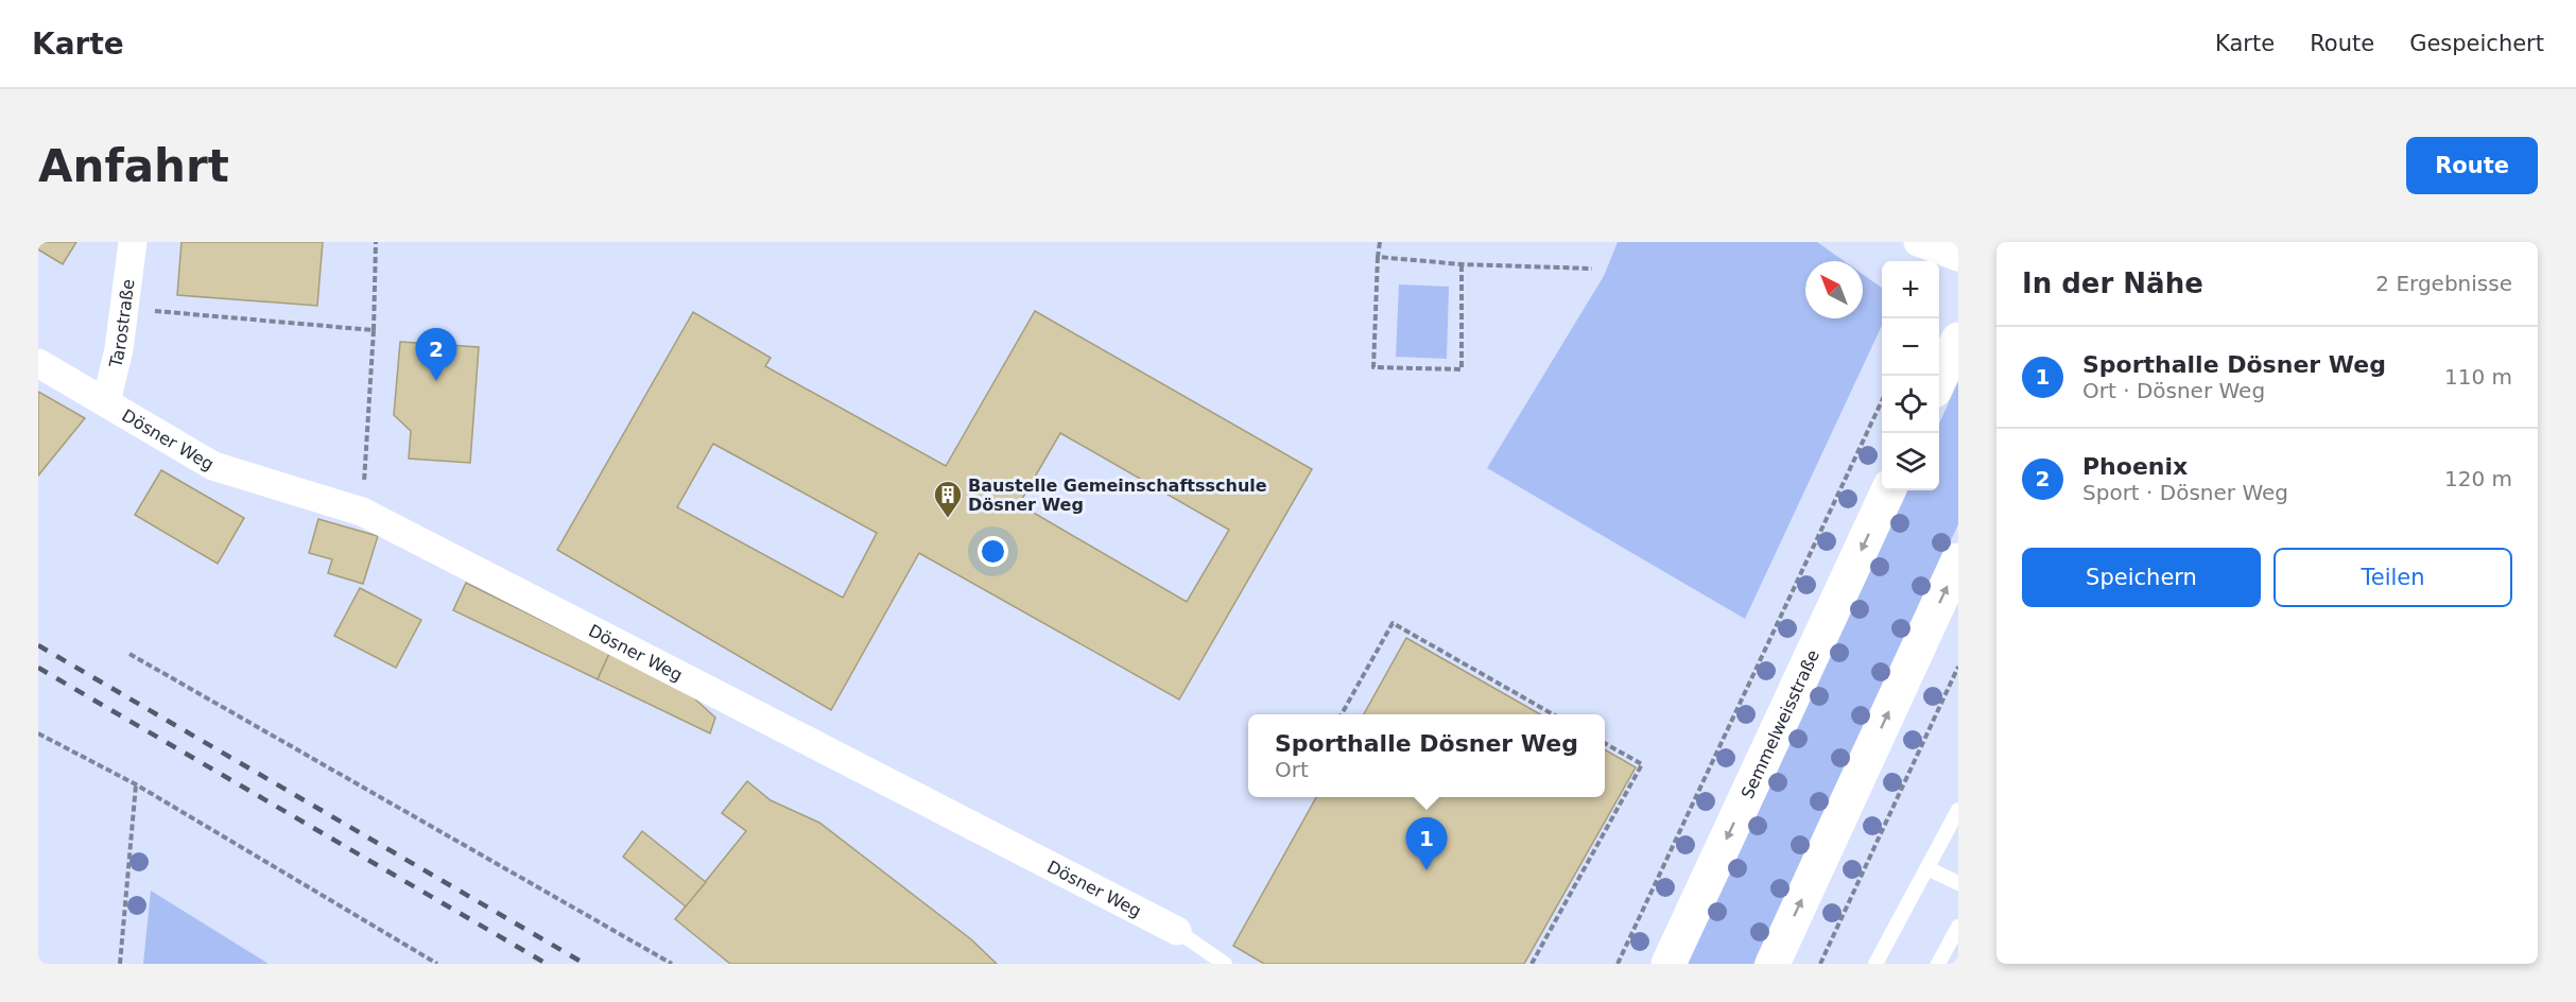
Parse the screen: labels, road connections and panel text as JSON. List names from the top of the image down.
{
  "streets": {
    "main road": ["Semmelweisstraße"],
    "street": ["Tarostraße", "Dösner Weg"]
  },
  "crossings": [
    ["Tarostraße", "Dösner Weg"]
  ],
  "places": {
    "building": ["Baustelle Gemeinschaftsschule Dösner Weg"]
  },
  "north": "top left",
  "page": {
    "header": "Karte",
    "nav": ["Karte", "Route", "Gespeichert"],
    "buttons": [
      "Route",
      ["Speichern", "Teilen"]
    ],
    "title": "Anfahrt",
    "heading": ["In der Nähe", "2 Ergebnisse"],
    "map_buttons": ["+", "−"],
    "list": [
      {
        "mark": "1",
        "name": "Sporthalle Dösner Weg",
        "note": "Ort · Dösner Weg",
        "value": "110 m"
      },
      {
        "mark": "2",
        "name": "Phoenix",
        "note": "Sport · Dösner Weg",
        "value": "120 m"
      }
    ],
    "pins": ["2", "1"],
    "popup": ["Sporthalle Dösner Weg", "Ort"]
  }
}
